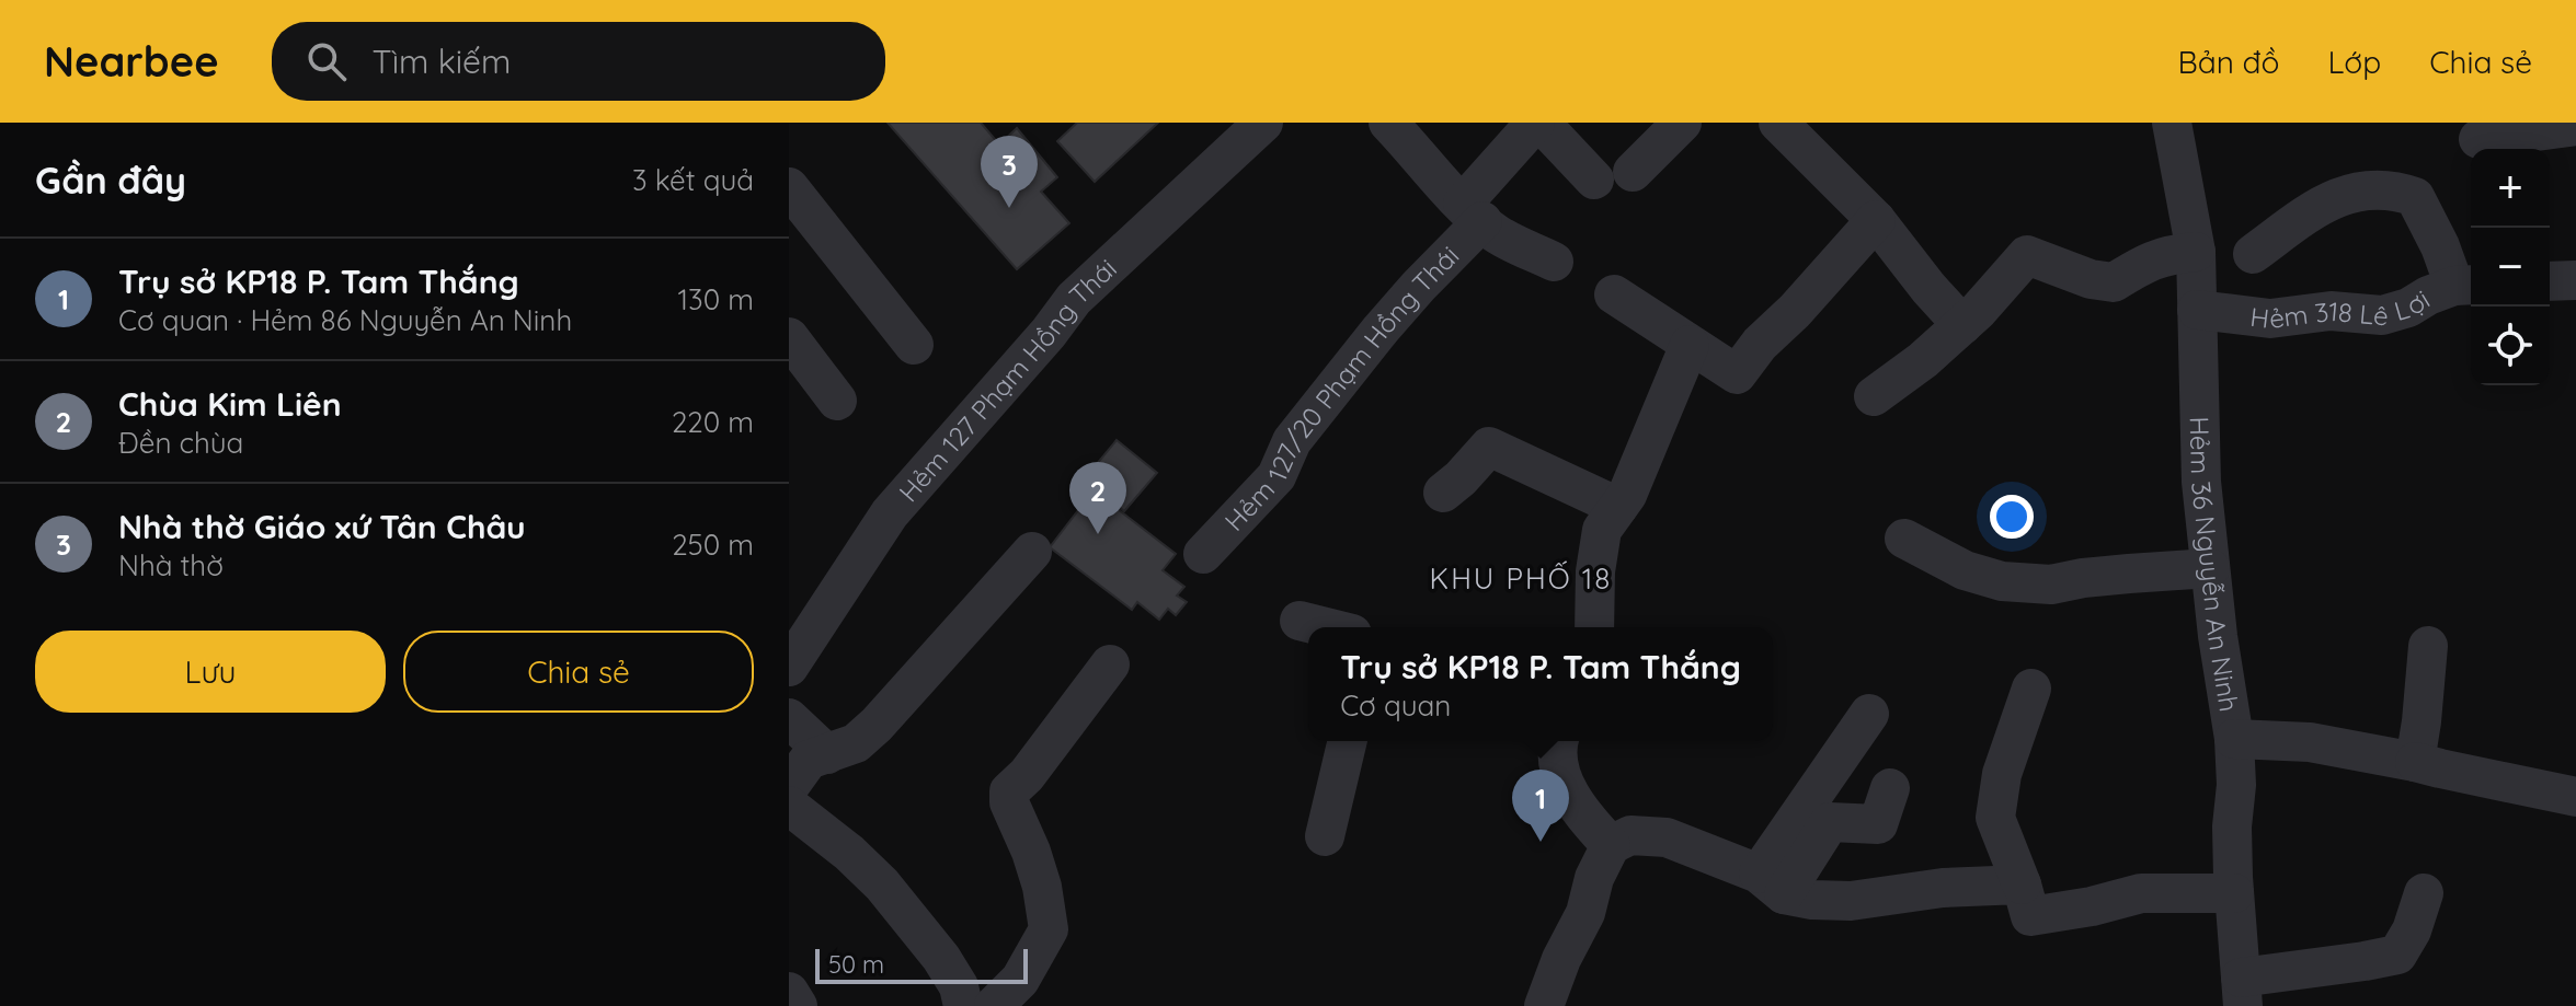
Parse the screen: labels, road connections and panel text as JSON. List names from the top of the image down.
{
  "streets": {
    "street": [
      "Hẻm 318 Lê Lợi",
      "Hẻm 127 Phạm Hồng Thái",
      "Hẻm 127/20 Phạm Hồng Thái",
      "Hẻm 36 Nguyễn An Ninh"
    ]
  },
  "crossings": [
    ["Hẻm 318 Lê Lợi", "Hẻm 36 Nguyễn An Ninh"]
  ],
  "districts": ["KHU PHỐ 18"],
  "scale_bar": "50 m",
  "page": {
    "header": "Nearbee",
    "search": "Tìm kiếm",
    "nav": ["Bản đồ", "Lớp", "Chia sẻ"],
    "heading": ["Gần đây", "3 kết quả"],
    "pins": ["3", "2", "1"],
    "map_buttons": ["+", "−"],
    "list": [
      {
        "mark": "1",
        "name": "Trụ sở KP18 P. Tam Thắng",
        "note": "Cơ quan · Hẻm 86 Nguyễn An Ninh",
        "value": "130 m"
      },
      {
        "mark": "2",
        "name": "Chùa Kim Liên",
        "note": "Đền chùa",
        "value": "220 m"
      },
      {
        "mark": "3",
        "name": "Nhà thờ Giáo xứ Tân Châu",
        "note": "Nhà thờ",
        "value": "250 m"
      }
    ],
    "buttons": ["Lưu", "Chia sẻ"],
    "popup": ["Trụ sở KP18 P. Tam Thắng", "Cơ quan"],
    "scale": "50 m"
  }
}
